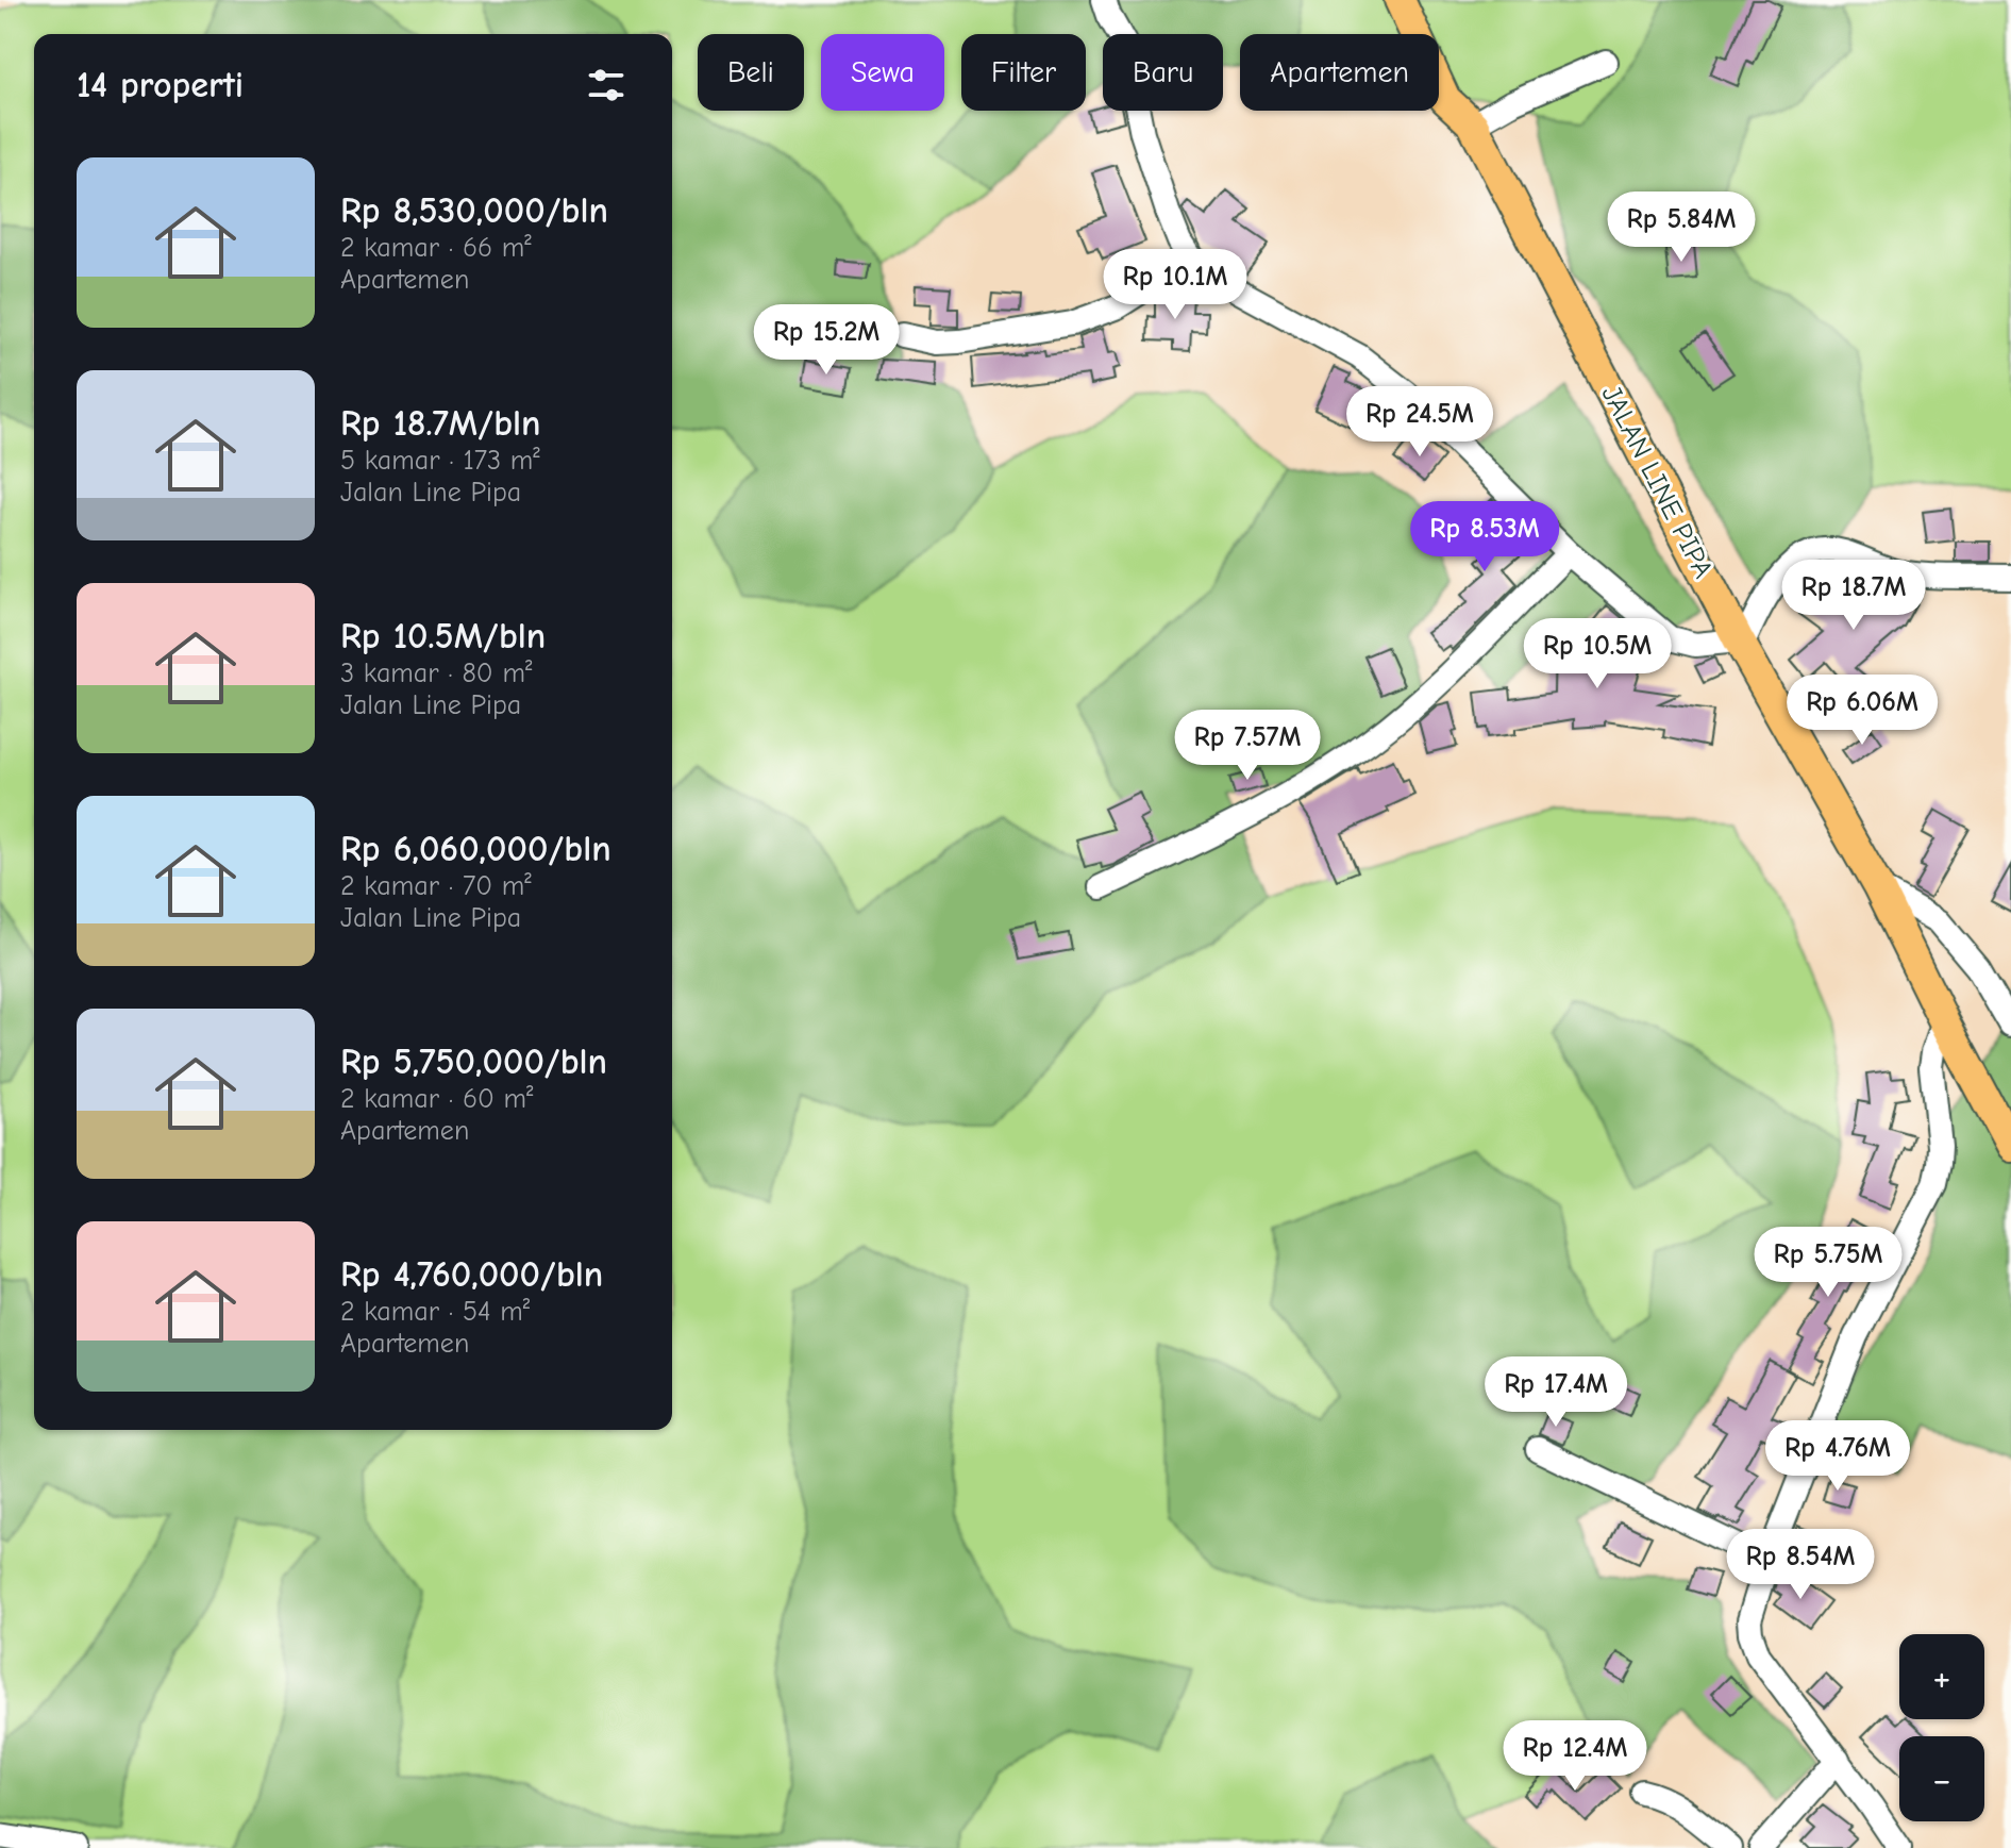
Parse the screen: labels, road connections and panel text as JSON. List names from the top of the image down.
{
  "streets": {
    "main road": ["JALAN LINE PIPA"]
  },
  "page": {
    "chip": [
      "Beli",
      "Sewa",
      "Filter",
      "Baru",
      "Apartemen"
    ],
    "heading": "14 properti",
    "list": [
      {
        "name": "Rp 8,530,000/bln",
        "note": "2 kamar · 66 m² · Apartemen"
      },
      {
        "name": "Rp 18.7M/bln",
        "note": "5 kamar · 173 m² · Jalan Line Pipa"
      },
      {
        "name": "Rp 10.5M/bln",
        "note": "3 kamar · 80 m² · Jalan Line Pipa"
      },
      {
        "name": "Rp 6,060,000/bln",
        "note": "2 kamar · 70 m² · Jalan Line Pipa"
      },
      {
        "name": "Rp 5,750,000/bln",
        "note": "2 kamar · 60 m² · Apartemen"
      },
      {
        "name": "Rp 4,760,000/bln",
        "note": "2 kamar · 54 m² · Apartemen"
      }
    ],
    "price": [
      "Rp 5.84M",
      "Rp 10.1M",
      "Rp 15.2M",
      "Rp 24.5M",
      "Rp 8.53M",
      "Rp 18.7M",
      "Rp 10.5M",
      "Rp 6.06M",
      "Rp 7.57M",
      "Rp 5.75M",
      "Rp 17.4M",
      "Rp 4.76M",
      "Rp 8.54M",
      "Rp 12.4M"
    ],
    "map_buttons": ["+", "−"]
  }
}
